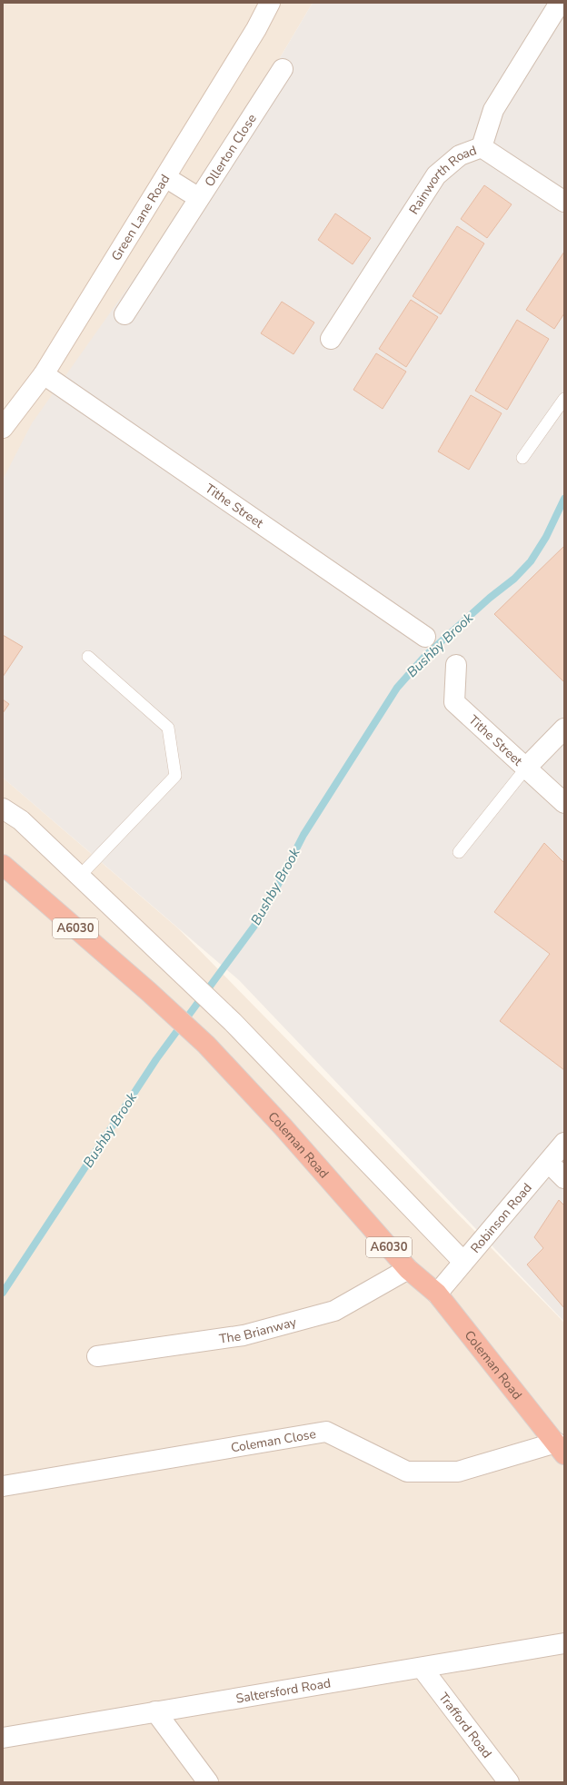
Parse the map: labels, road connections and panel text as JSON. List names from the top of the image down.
{
  "streets": {
    "highway": ["A6030", "Coleman Road"],
    "street": [
      "Ollerton Close",
      "Rainworth Road",
      "Green Lane Road",
      "Tithe Street",
      "Robinson Road",
      "The Brianway",
      "Coleman Close",
      "Saltersford Road",
      "Trafford Road"
    ]
  },
  "crossings": [
    ["Ollerton Close", "Green Lane Road"],
    ["Green Lane Road", "Tithe Street"],
    ["Coleman Road", "Robinson Road"],
    ["Coleman Road", "The Brianway"],
    ["Coleman Road", "Coleman Close"],
    ["Saltersford Road", "Trafford Road"]
  ],
  "water": ["Bushby Brook"]
}
